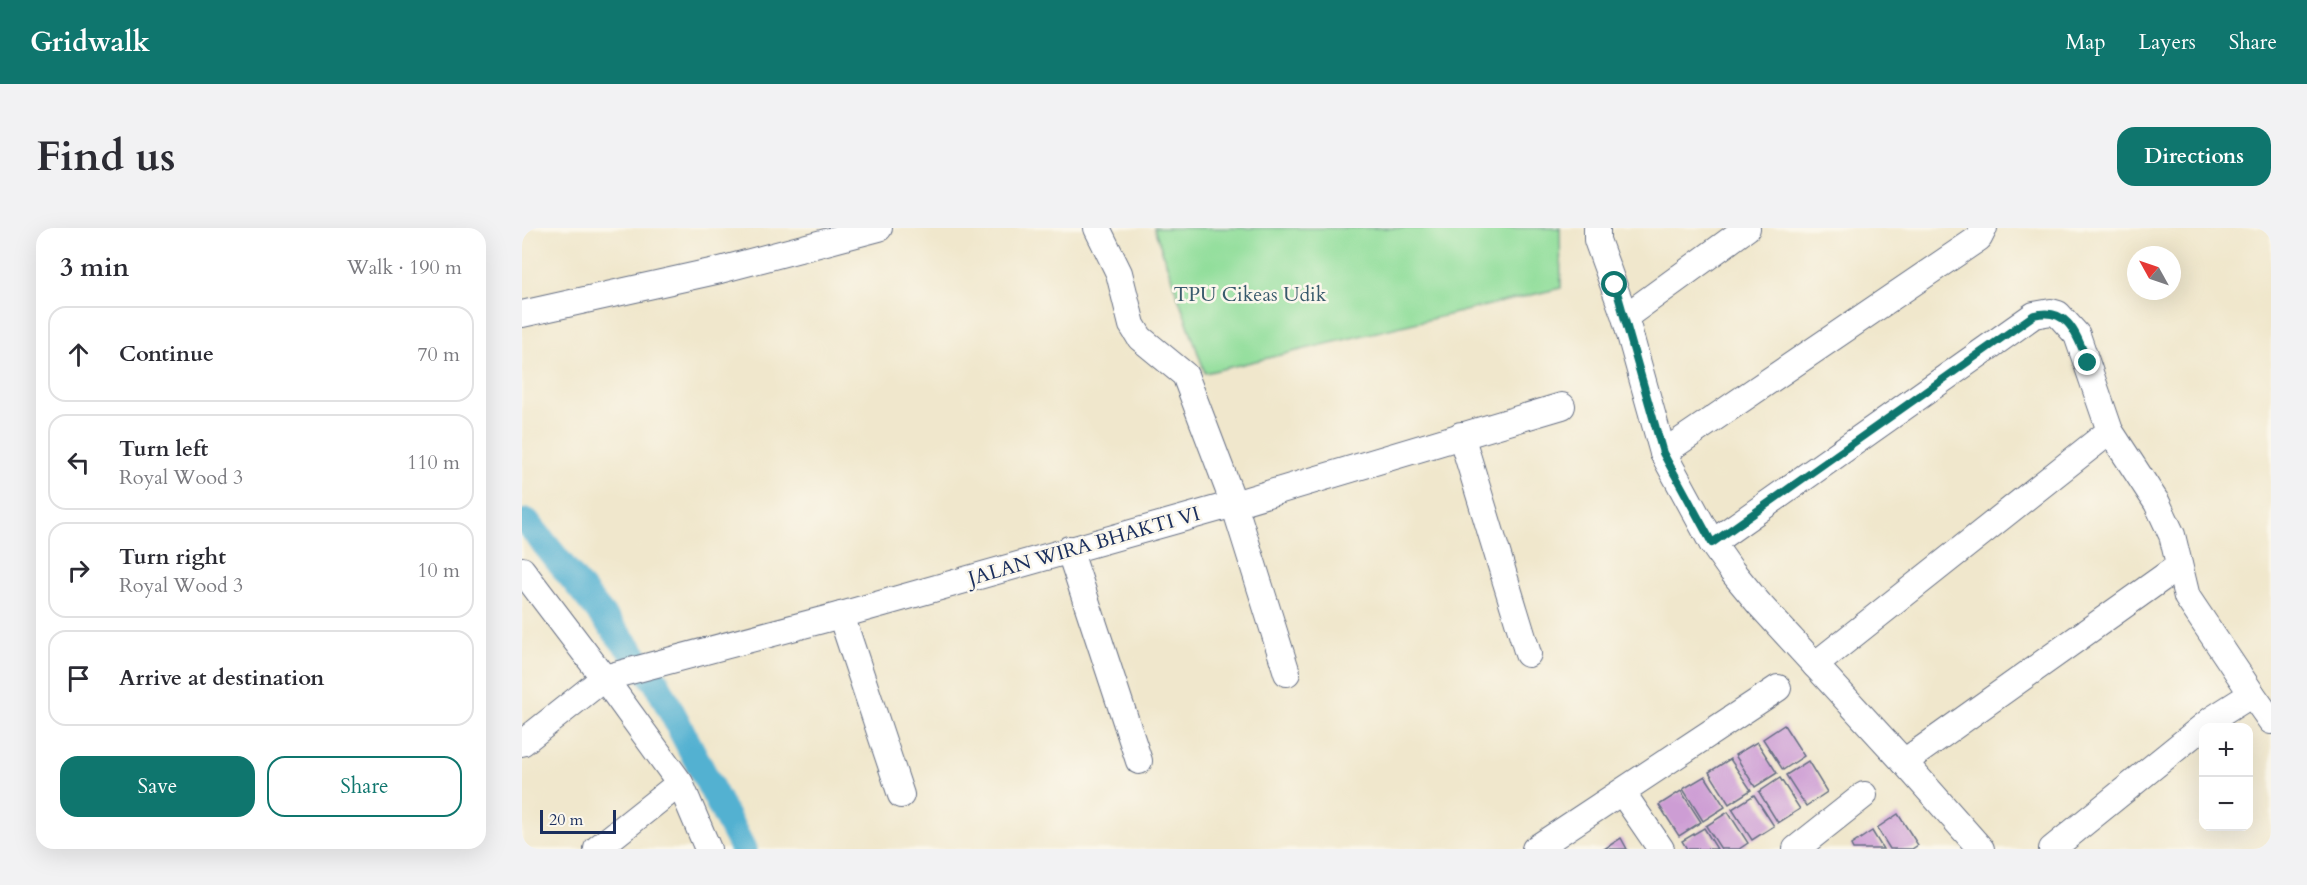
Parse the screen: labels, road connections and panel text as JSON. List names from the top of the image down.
{
  "streets": {
    "street": ["JALAN WIRA BHAKTI VI"]
  },
  "parks": ["TPU Cikeas Udik"],
  "scale_bar": "20 m",
  "north": "top left",
  "page": {
    "header": "Gridwalk",
    "nav": ["Map", "Layers", "Share"],
    "buttons": [
      "Directions",
      ["Save", "Share"]
    ],
    "title": "Find us",
    "heading": ["3 min", "Walk · 190 m"],
    "list": [
      ["Continue", "70 m"],
      ["Turn left", "Royal Wood 3", "110 m"],
      ["Turn right", "Royal Wood 3", "10 m"],
      "Arrive at destination"
    ],
    "map_buttons": ["+", "−"],
    "scale": "20 m"
  }
}
